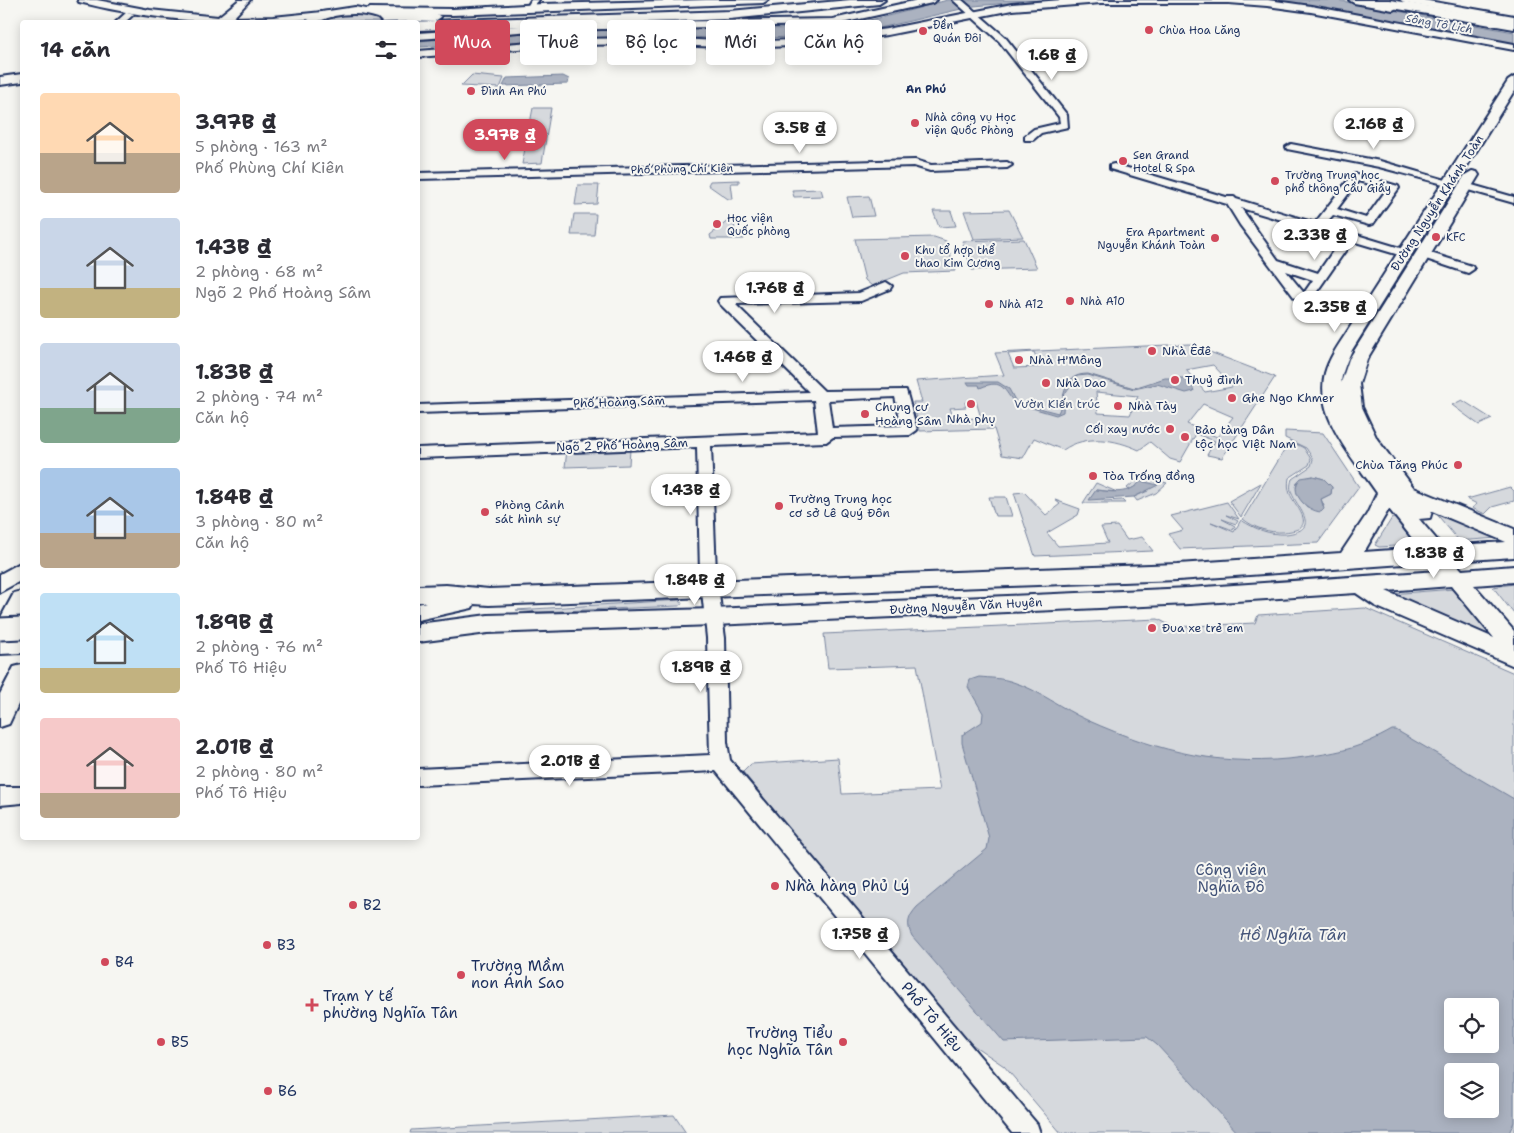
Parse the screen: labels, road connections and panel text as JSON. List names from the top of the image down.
{
  "streets": {
    "main road": ["Đường Nguyễn Khánh Toàn", "Đường Nguyễn Văn Huyên"],
    "street": [
      "Phố Phùng Chí Kiên",
      "Phố Hoàng Sâm",
      "Ngõ 2 Phố Hoàng Sâm",
      "Phố Tô Hiệu"
    ]
  },
  "crossings": [
    ["Đường Nguyễn Khánh Toàn", "Đường Nguyễn Văn Huyên"],
    ["Phố Hoàng Sâm", "Ngõ 2 Phố Hoàng Sâm"]
  ],
  "districts": ["An Phú"],
  "water": ["Sông Tô Lịch", "Hồ Nghĩa Tân"],
  "parks": ["Vườn Kiến trúc", "Công viên Nghĩa Đô"],
  "places": {
    "other": [
      "Chùa Hoa Lăng",
      "Đền Quán Đôi",
      "Đình An Phú",
      "Nhà công vụ Học viện Quốc Phòng",
      "Sen Grand Hotel & Spa",
      "Trường Trung học phổ thông Cầu Giấy",
      "Học viện Quốc phòng",
      "KFC",
      "Era Apartment Nguyễn Khánh Toàn",
      "Khu tổ hợp thể thao Kim Cương",
      "Nhà A10",
      "Nhà A12",
      "Nhà Êđê",
      "Nhà H'Mông",
      "Thuỷ đình",
      "Nhà Dao",
      "Ghe Ngo Khmer",
      "Nhà phụ",
      "Nhà Tày",
      "Chung cư Hoàng Sâm",
      "Cối xay nước",
      "Bảo tàng Dân tộc học Việt Nam",
      "Chùa Tăng Phúc",
      "Tòa Trống đồng",
      "Trường Trung học cơ sở Lê Quý Đôn",
      "Phòng Cảnh sát hình sự",
      "Đua xe trẻ em",
      "Nhà hàng Phủ Lý",
      "B2",
      "B3",
      "B4",
      "Trường Mầm non Ánh Sao",
      "B5",
      "Trường Tiểu học Nghĩa Tân",
      "B6"
    ],
    "health": ["Trạm Y tế phường Nghĩa Tân"]
  },
  "page": {
    "chip": [
      "Mua",
      "Thuê",
      "Bộ lọc",
      "Mới",
      "Căn hộ"
    ],
    "heading": "14 căn",
    "price": [
      "1.6B ₫",
      "2.16B ₫",
      "3.5B ₫",
      "3.97B ₫",
      "2.33B ₫",
      "1.76B ₫",
      "2.35B ₫",
      "1.46B ₫",
      "1.43B ₫",
      "1.83B ₫",
      "1.84B ₫",
      "1.89B ₫",
      "2.01B ₫",
      "1.75B ₫"
    ],
    "list": [
      {
        "name": "3.97B ₫",
        "note": "5 phòng · 163 m² · Phố Phùng Chí Kiên"
      },
      {
        "name": "1.43B ₫",
        "note": "2 phòng · 68 m² · Ngõ 2 Phố Hoàng Sâm"
      },
      {
        "name": "1.83B ₫",
        "note": "2 phòng · 74 m² · Căn hộ"
      },
      {
        "name": "1.84B ₫",
        "note": "3 phòng · 80 m² · Căn hộ"
      },
      {
        "name": "1.89B ₫",
        "note": "2 phòng · 76 m² · Phố Tô Hiệu"
      },
      {
        "name": "2.01B ₫",
        "note": "2 phòng · 80 m² · Phố Tô Hiệu"
      }
    ]
  }
}
